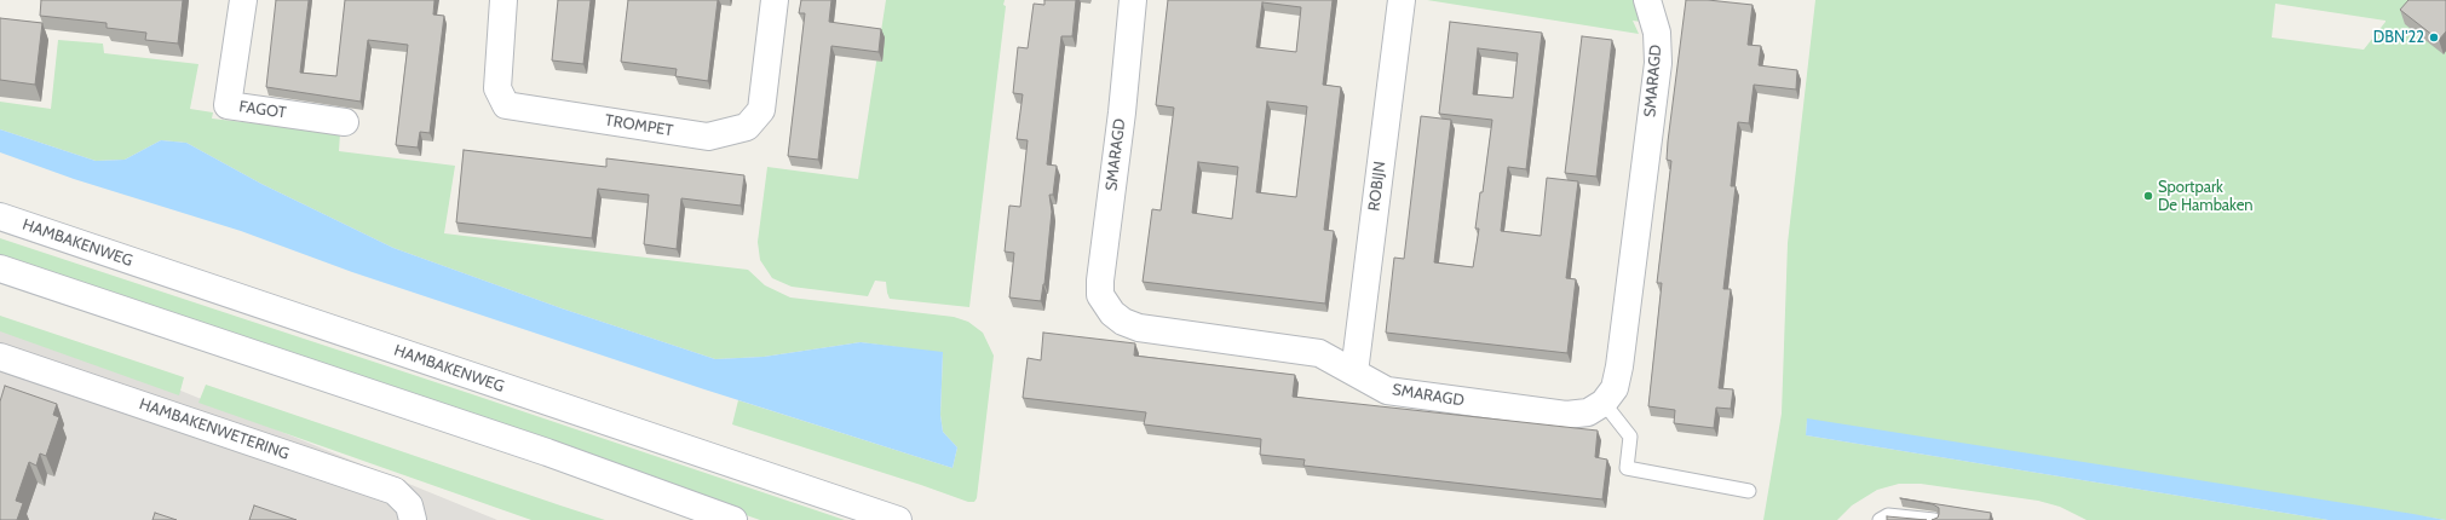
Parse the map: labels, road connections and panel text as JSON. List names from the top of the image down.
{
  "streets": {
    "street": [
      "SMARAGD",
      "FAGOT",
      "TROMPET",
      "ROBIJN",
      "HAMBAKENWEG",
      "HAMBAKENWETERING"
    ]
  },
  "crossings": [
    ["SMARAGD", "ROBIJN"]
  ],
  "places": ["DBN'22", "Sportpark De Hambaken"]
}
